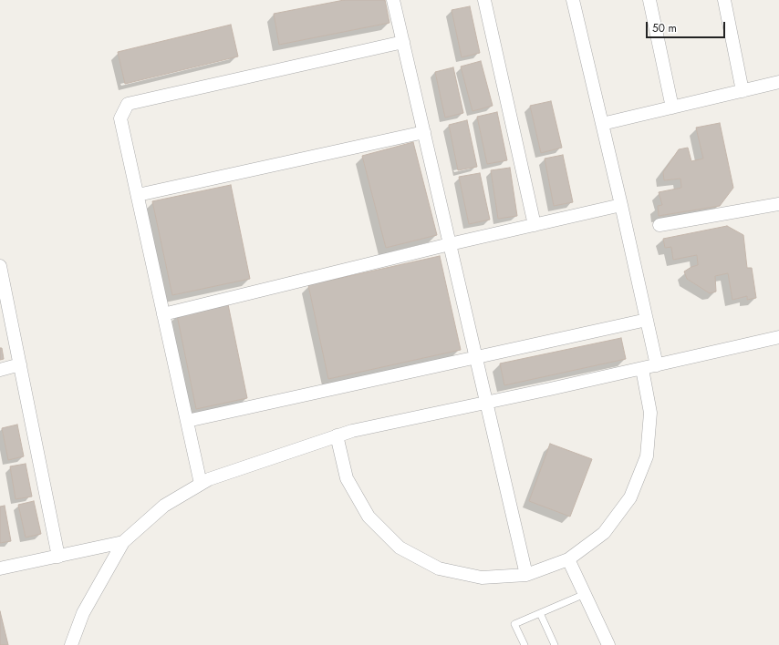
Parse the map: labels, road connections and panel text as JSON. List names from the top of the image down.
{
  "scale_bar": "50 m"
}
